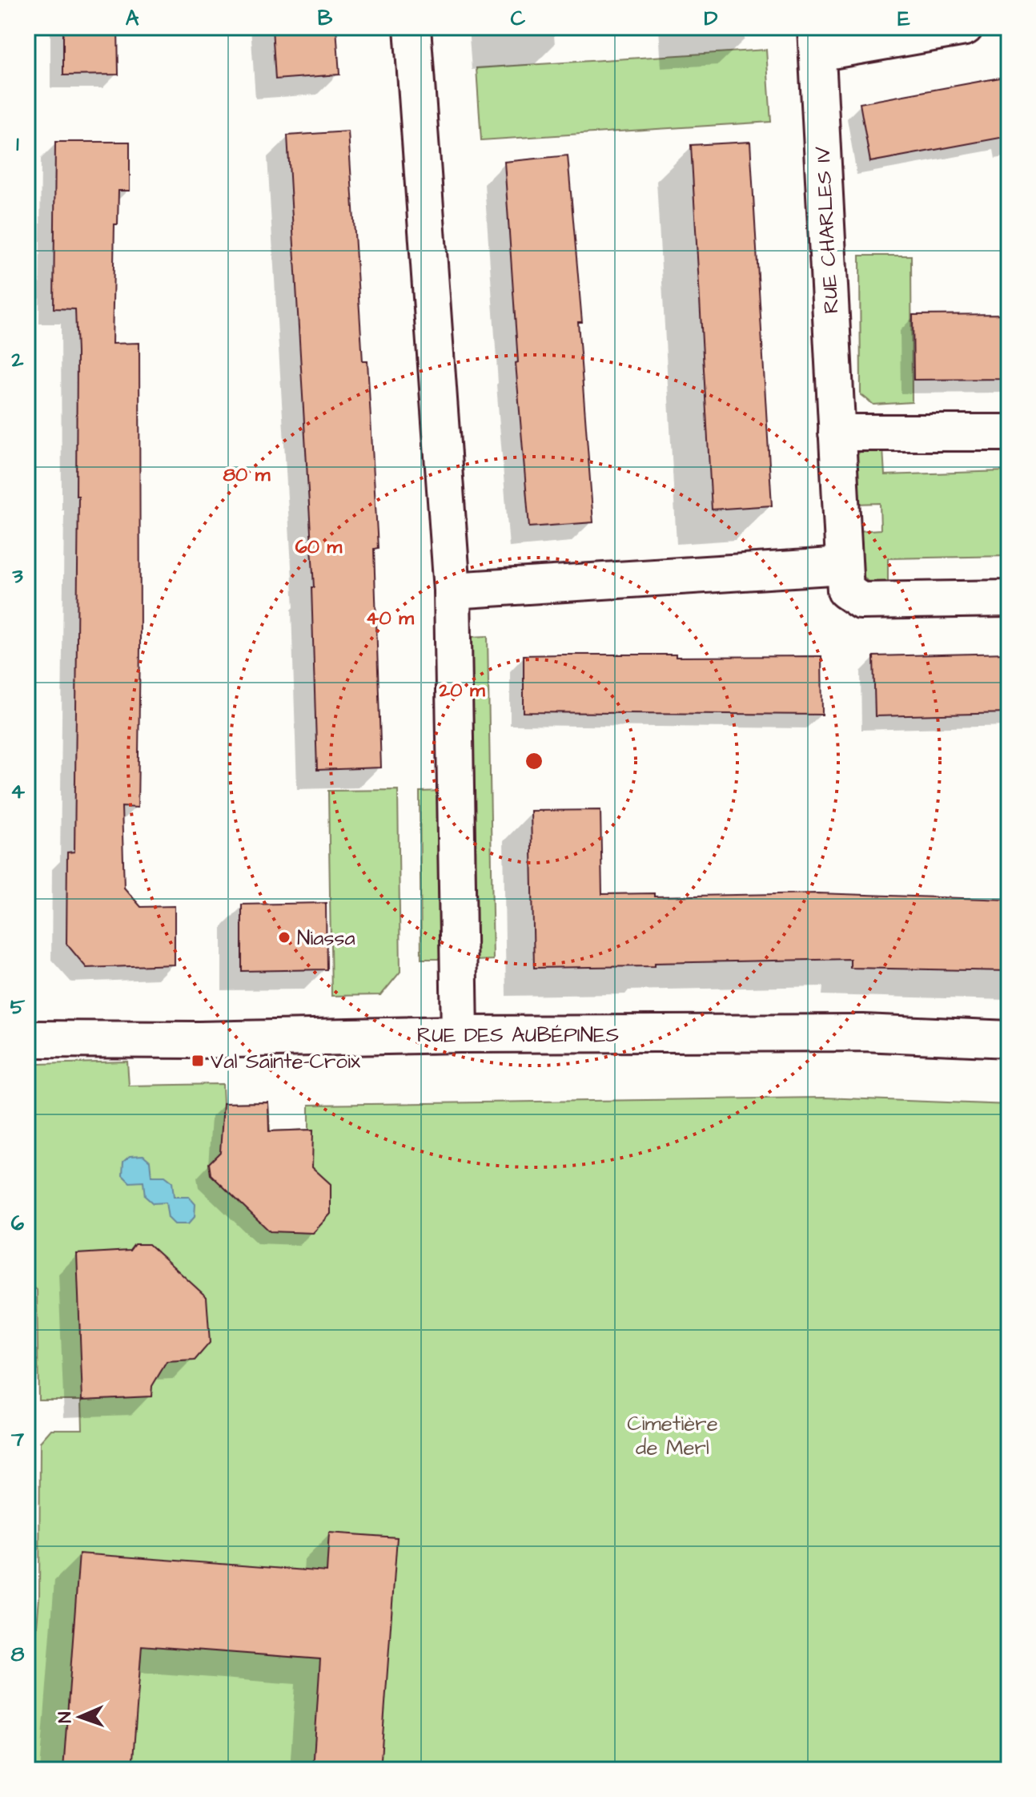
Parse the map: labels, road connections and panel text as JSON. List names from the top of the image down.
{
  "streets": {
    "street": ["RUE CHARLES IV", "RUE DES AUBÉPINES"]
  },
  "parks": ["Cimetière de Merl"],
  "places": {
    "other": ["Niassa"],
    "transit": ["Val Sainte-Croix"]
  },
  "north": "left",
  "grid": {
    "columns": [
      "A",
      "B",
      "C",
      "D",
      "E"
    ],
    "rows": [
      "1",
      "2",
      "3",
      "4",
      "5",
      "6",
      "7",
      "8"
    ]
  },
  "rings": [
    "80 m",
    "60 m",
    "40 m",
    "20 m"
  ]
}
